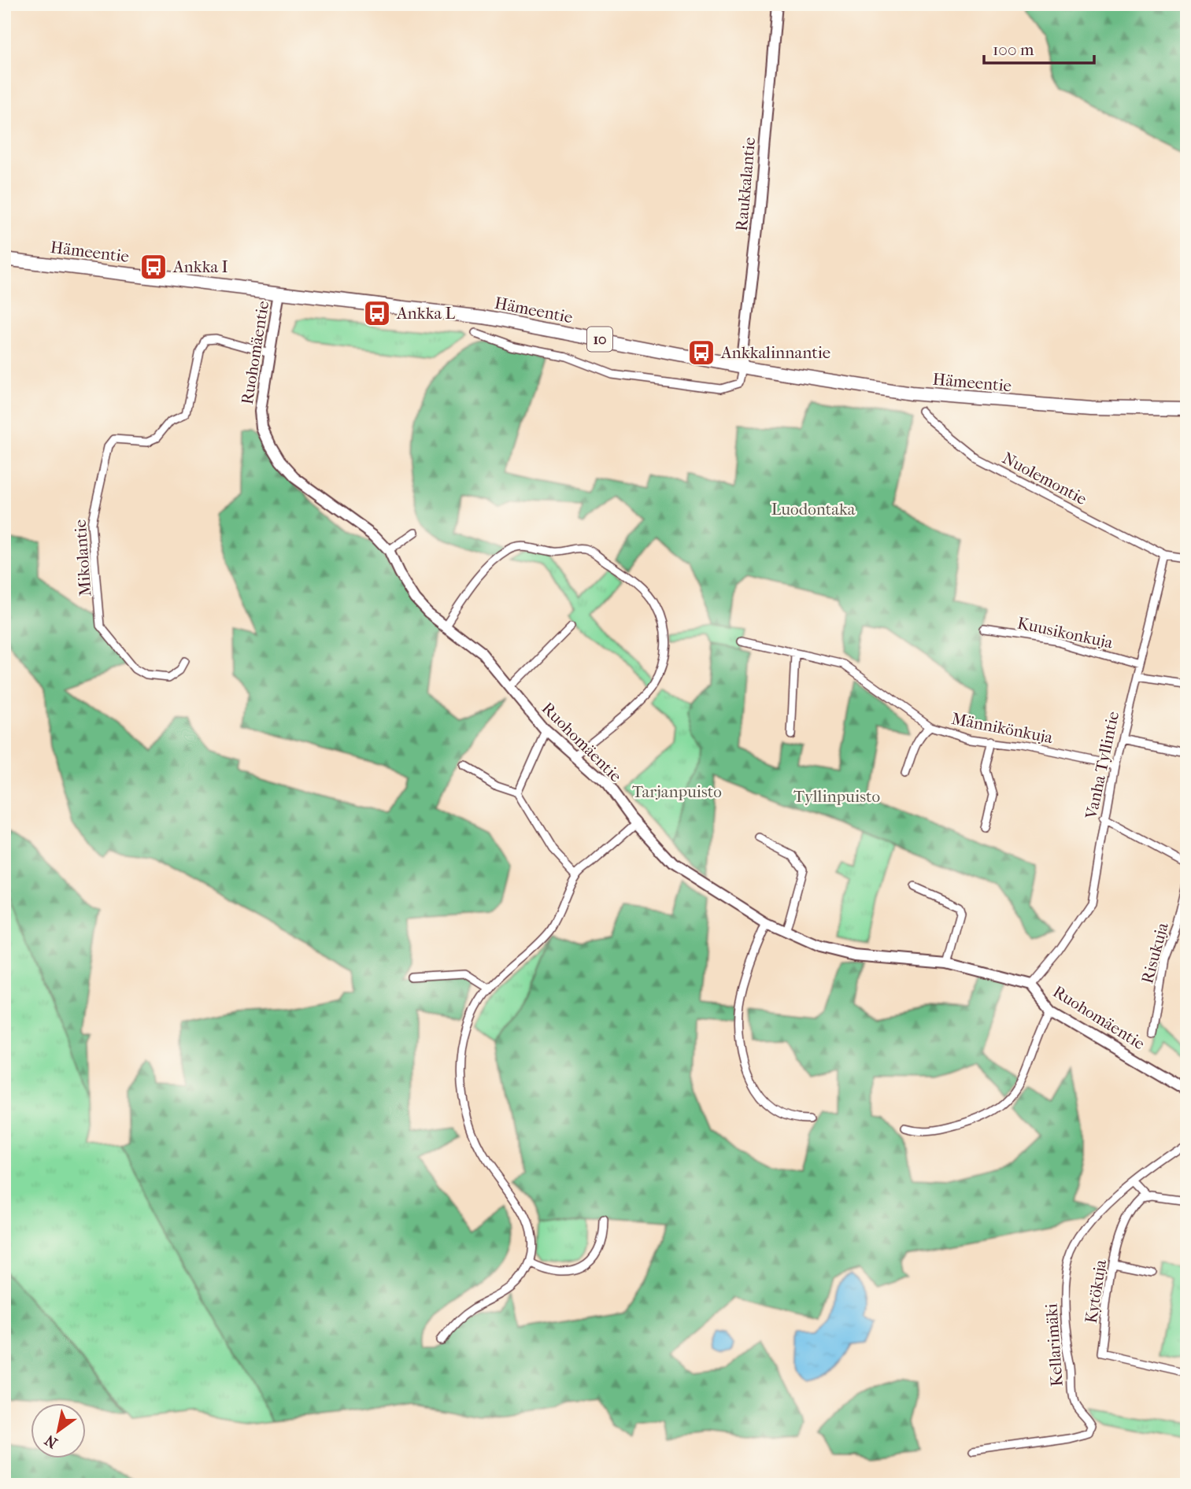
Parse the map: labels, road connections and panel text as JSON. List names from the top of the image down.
{
  "streets": {
    "highway": ["Hämeentie", "10"],
    "street": [
      "Raukkalantie",
      "Ruohomäentie",
      "Nuolemontie",
      "Mikolantie",
      "Kuusikonkuja",
      "Männikönkuja",
      "Vanha Tyllintie",
      "Risukuja",
      "Kytökuja",
      "Kellarimäki"
    ]
  },
  "crossings": [
    ["Raukkalantie", "Hämeentie"],
    ["Hämeentie", "Ruohomäentie"],
    ["Ruohomäentie", "Mikolantie"],
    ["Ruohomäentie", "Vanha Tyllintie"],
    ["Nuolemontie", "Vanha Tyllintie"],
    ["Kuusikonkuja", "Vanha Tyllintie"],
    ["Männikönkuja", "Vanha Tyllintie"]
  ],
  "parks": ["Luodontaka", "Tarjanpuisto", "Tyllinpuisto"],
  "places": {
    "bus stop": ["Ankka I", "Ankka L", "Ankkalinnantie"]
  },
  "scale_bar": "100 m",
  "north": "bottom left"
}
